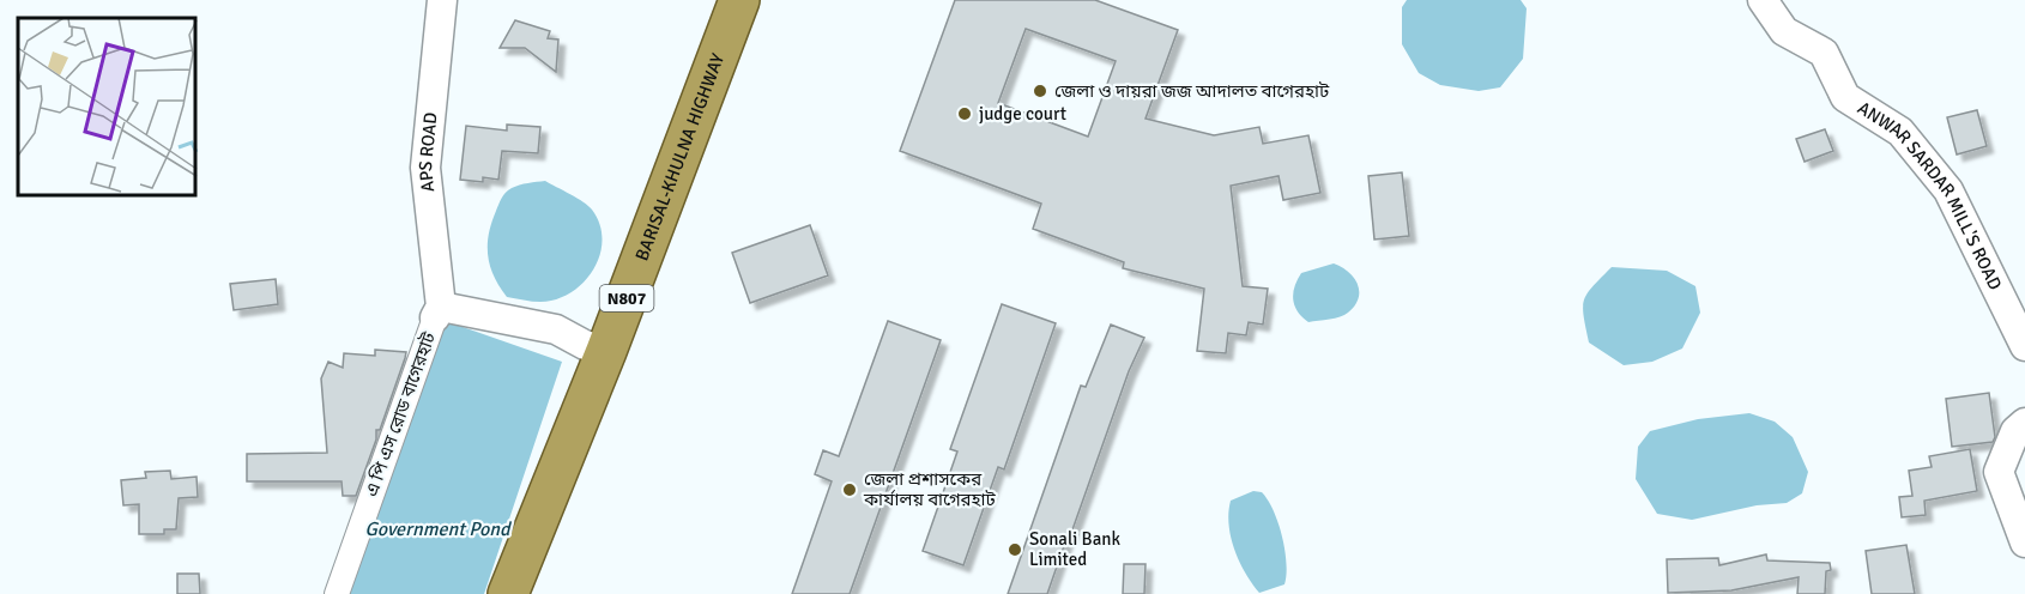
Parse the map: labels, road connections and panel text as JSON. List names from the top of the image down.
{
  "streets": {
    "highway": ["BARISAL-KHULNA HIGHWAY", "N807"],
    "street": ["APS ROAD", "ANWAR SARDAR MILL'S ROAD", "এ পি এস রোড বাগেরহাট"]
  },
  "crossings": [
    ["APS ROAD", "এ পি এস রোড বাগেরহাট"]
  ],
  "water": ["Government Pond"],
  "places": [
    "জেলা ও দায়রা জজ আদালত বাগেরহাট",
    "judge court",
    "জেলা প্রশাসকের কার্যালয় বাগেরহাট",
    "Sonali Bank Limited"
  ]
}
